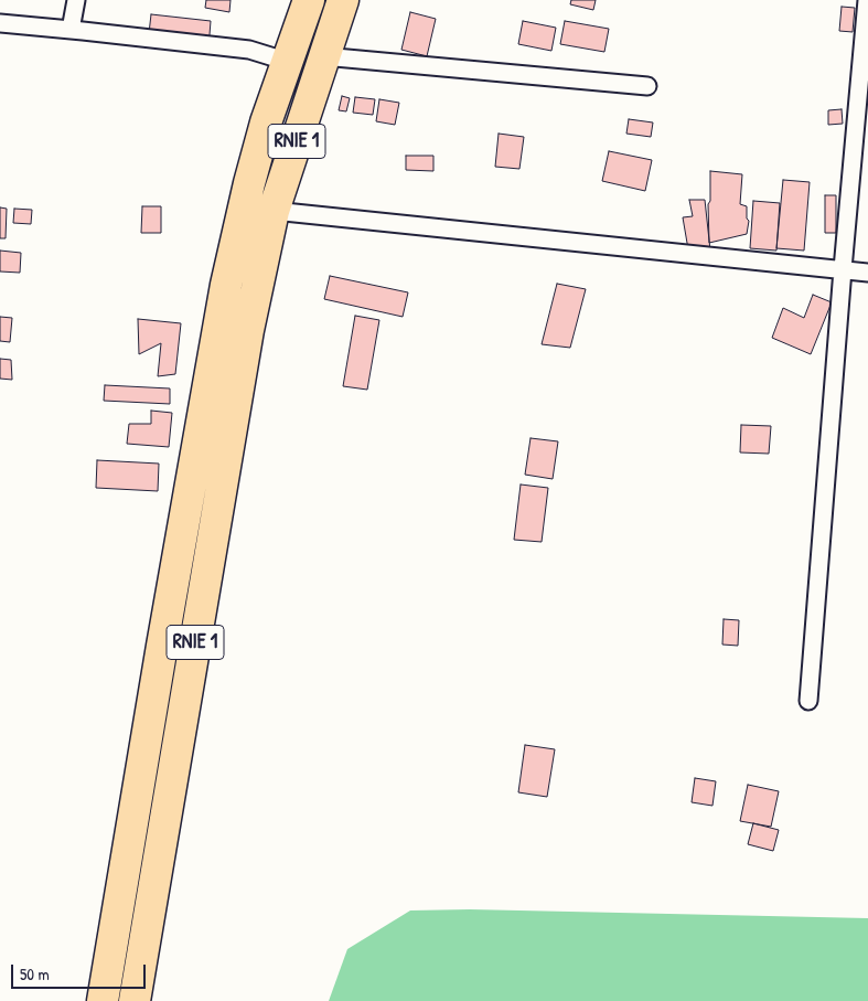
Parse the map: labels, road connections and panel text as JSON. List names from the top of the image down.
{
  "streets": {
    "highway": ["RNIE 1"]
  },
  "scale_bar": "50 m"
}
